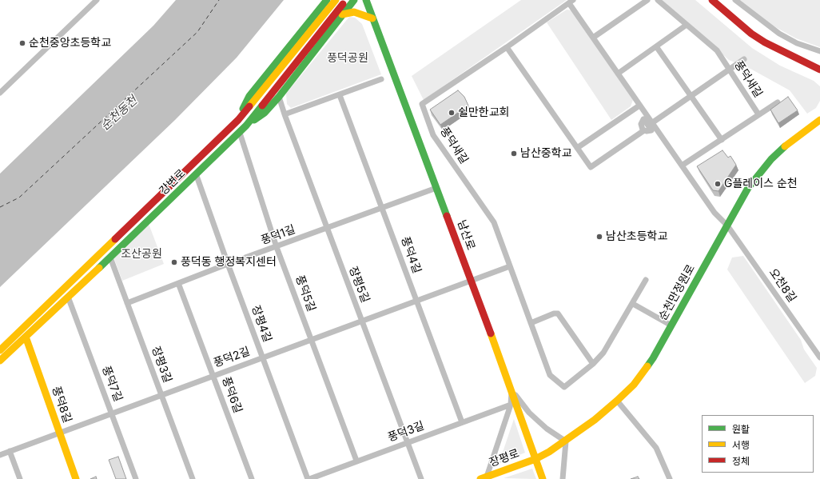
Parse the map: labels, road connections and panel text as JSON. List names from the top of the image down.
{
  "streets": {
    "main road": [
      "강변로",
      "남산로",
      "순천만정원로",
      "풍덕8길",
      "장평로"
    ],
    "street": [
      "풍덕새길",
      "풍덕1길",
      "풍덕4길",
      "장평5길",
      "오천8길",
      "풍덕5길",
      "장평4길",
      "풍덕2길",
      "장평3길",
      "풍덕7길",
      "풍덕6길",
      "풍덕3길"
    ]
  },
  "crossings": [
    ["풍덕새길", "오천8길"],
    ["풍덕새길", "순천만정원로"],
    ["풍덕새길", "풍덕2길"],
    ["강변로", "풍덕5길"],
    ["강변로", "장평4길"],
    ["강변로", "장평3길"],
    ["강변로", "풍덕7길"],
    ["강변로", "풍덕8길"],
    ["풍덕1길", "남산로"],
    ["풍덕1길", "풍덕4길"],
    ["풍덕1길", "장평5길"],
    ["풍덕1길", "풍덕5길"],
    ["풍덕1길", "장평4길"],
    ["풍덕1길", "장평3길"],
    ["풍덕1길", "풍덕6길"],
    ["남산로", "순천만정원로"],
    ["남산로", "풍덕2길"],
    ["남산로", "장평로"],
    ["풍덕4길", "풍덕2길"],
    ["풍덕4길", "풍덕3길"],
    ["장평5길", "풍덕2길"],
    ["장평5길", "풍덕3길"],
    ["오천8길", "순천만정원로"],
    ["순천만정원로", "장평로"],
    ["풍덕5길", "풍덕2길"],
    ["풍덕5길", "풍덕3길"],
    ["장평4길", "풍덕2길"],
    ["장평4길", "풍덕3길"],
    ["풍덕2길", "장평3길"],
    ["풍덕2길", "풍덕7길"],
    ["풍덕2길", "풍덕6길"],
    ["풍덕2길", "풍덕8길"]
  ],
  "water": ["순천동천"],
  "parks": ["풍덕공원", "조산공원"],
  "places": [
    "순천중앙초등학교",
    "쉴만한교회",
    "남산중학교",
    "G플레이스 순천",
    "남산초등학교",
    "풍덕동 행정복지센터"
  ],
  "legend": ["원활", "서행", "정체"]
}
